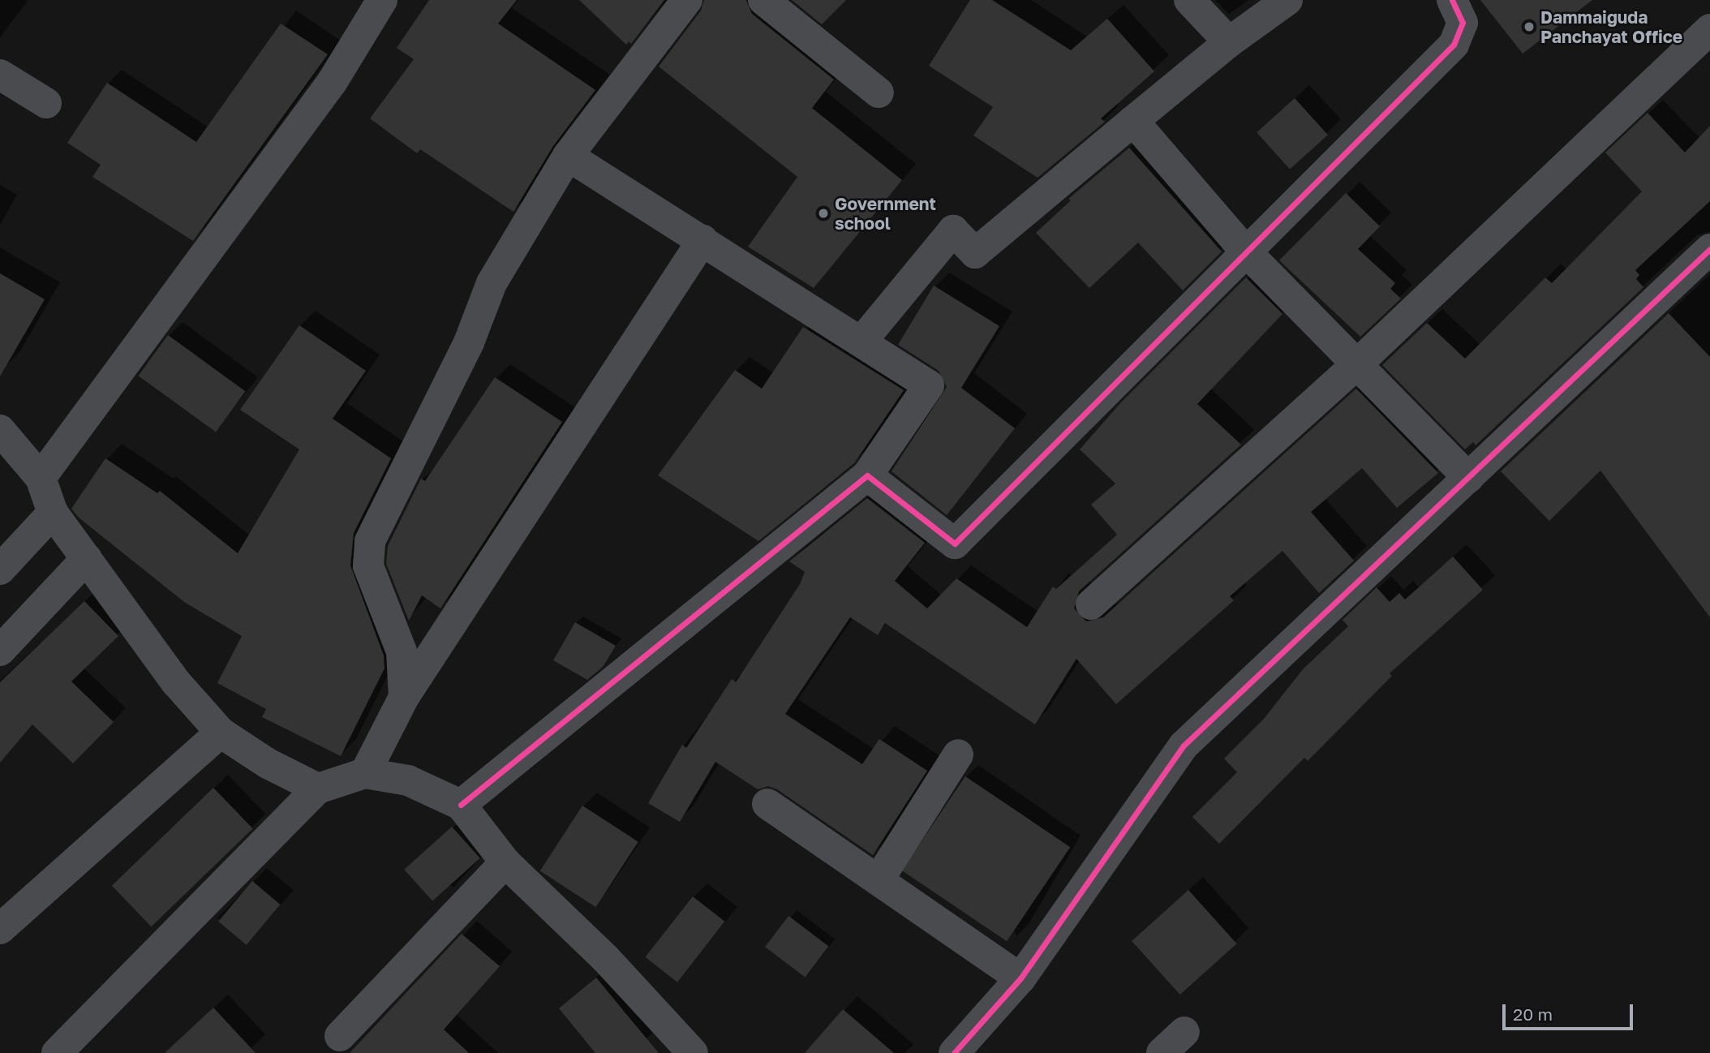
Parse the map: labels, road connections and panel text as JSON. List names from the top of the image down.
{
  "places": ["Dammaiguda Panchayat Office", "Government school"],
  "scale_bar": "20 m"
}
